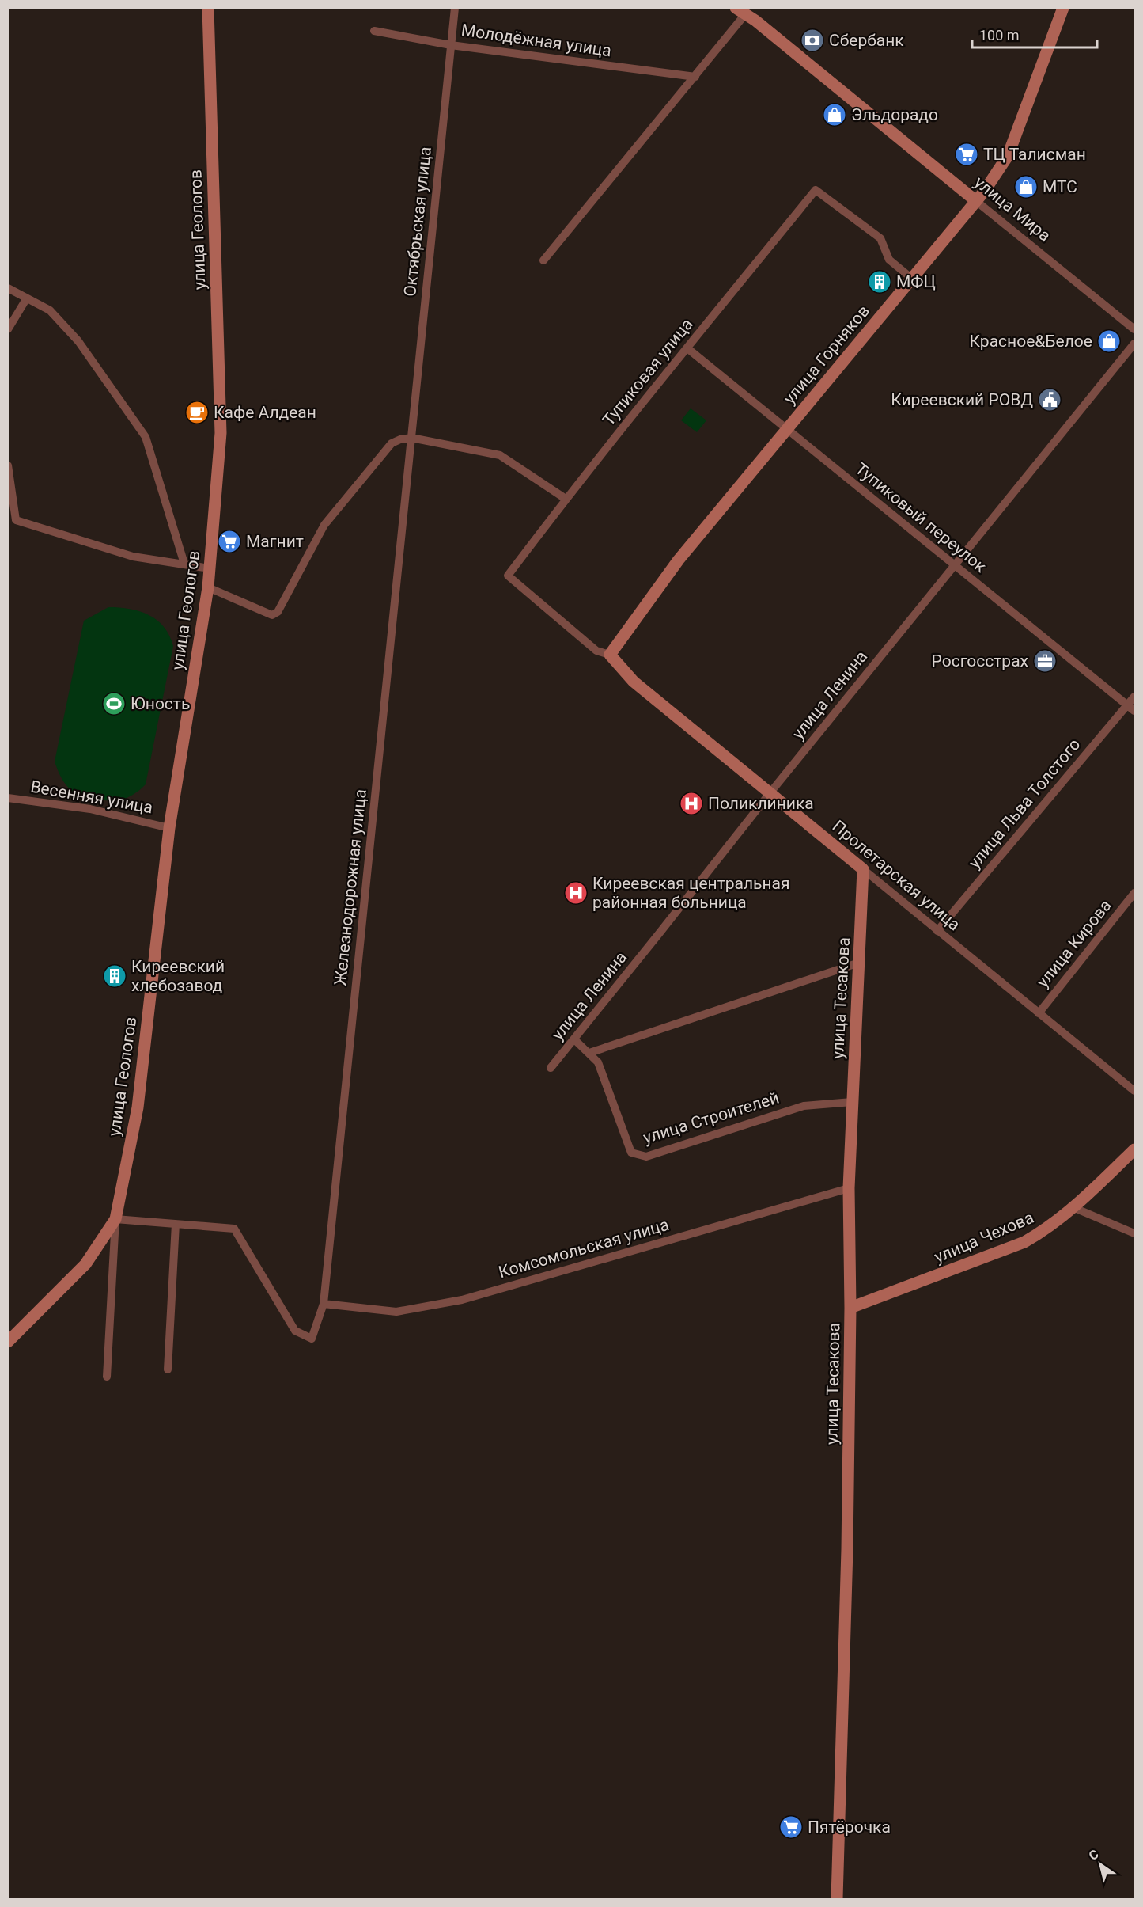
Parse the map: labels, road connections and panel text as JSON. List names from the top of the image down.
{
  "streets": {
    "main road": [
      "улица Мира",
      "улица Геологов",
      "улица Горняков",
      "Пролетарская улица",
      "улица Тесакова",
      "улица Чехова"
    ],
    "street": [
      "Молодёжная улица",
      "Октябрьская улица",
      "Тупиковая улица",
      "Тупиковый переулок",
      "улица Ленина",
      "Весенняя улица",
      "улица Льва Толстого",
      "Железнодорожная улица",
      "улица Кирова",
      "улица Строителей",
      "Комсомольская улица"
    ]
  },
  "crossings": [
    ["Молодёжная улица", "Октябрьская улица"],
    ["улица Мира", "улица Горняков"],
    ["Октябрьская улица", "Железнодорожная улица"],
    ["улица Геологов", "Весенняя улица"],
    ["улица Горняков", "Тупиковая улица"],
    ["улица Горняков", "Тупиковый переулок"],
    ["улица Горняков", "Пролетарская улица"],
    ["Тупиковая улица", "Тупиковый переулок"],
    ["Тупиковая улица", "Пролетарская улица"],
    ["Тупиковый переулок", "улица Ленина"],
    ["Тупиковый переулок", "улица Льва Толстого"],
    ["улица Ленина", "Пролетарская улица"],
    ["улица Ленина", "улица Строителей"],
    ["улица Льва Толстого", "Пролетарская улица"],
    ["Пролетарская улица", "улица Кирова"],
    ["Пролетарская улица", "улица Тесакова"],
    ["Железнодорожная улица", "Комсомольская улица"],
    ["улица Тесакова", "улица Строителей"],
    ["улица Тесакова", "улица Чехова"],
    ["улица Тесакова", "Комсомольская улица"]
  ],
  "places": {
    "bank": ["Сбербанк"],
    "shop": ["Эльдорадо", "МТС", "Красное&Белое"],
    "supermarket": ["ТЦ Талисман", "Магнит", "Пятёрочка"],
    "building": ["МФЦ", "Киреевский хлебозавод"],
    "public building": ["Киреевский РОВД"],
    "cafe": ["Кафе Алдеан"],
    "office": ["Росгосстрах"],
    "sports": ["Юность"],
    "hospital": ["Поликлиника", "Киреевская центральная районная больница"]
  },
  "scale_bar": "100 m",
  "north": "top left"
}
